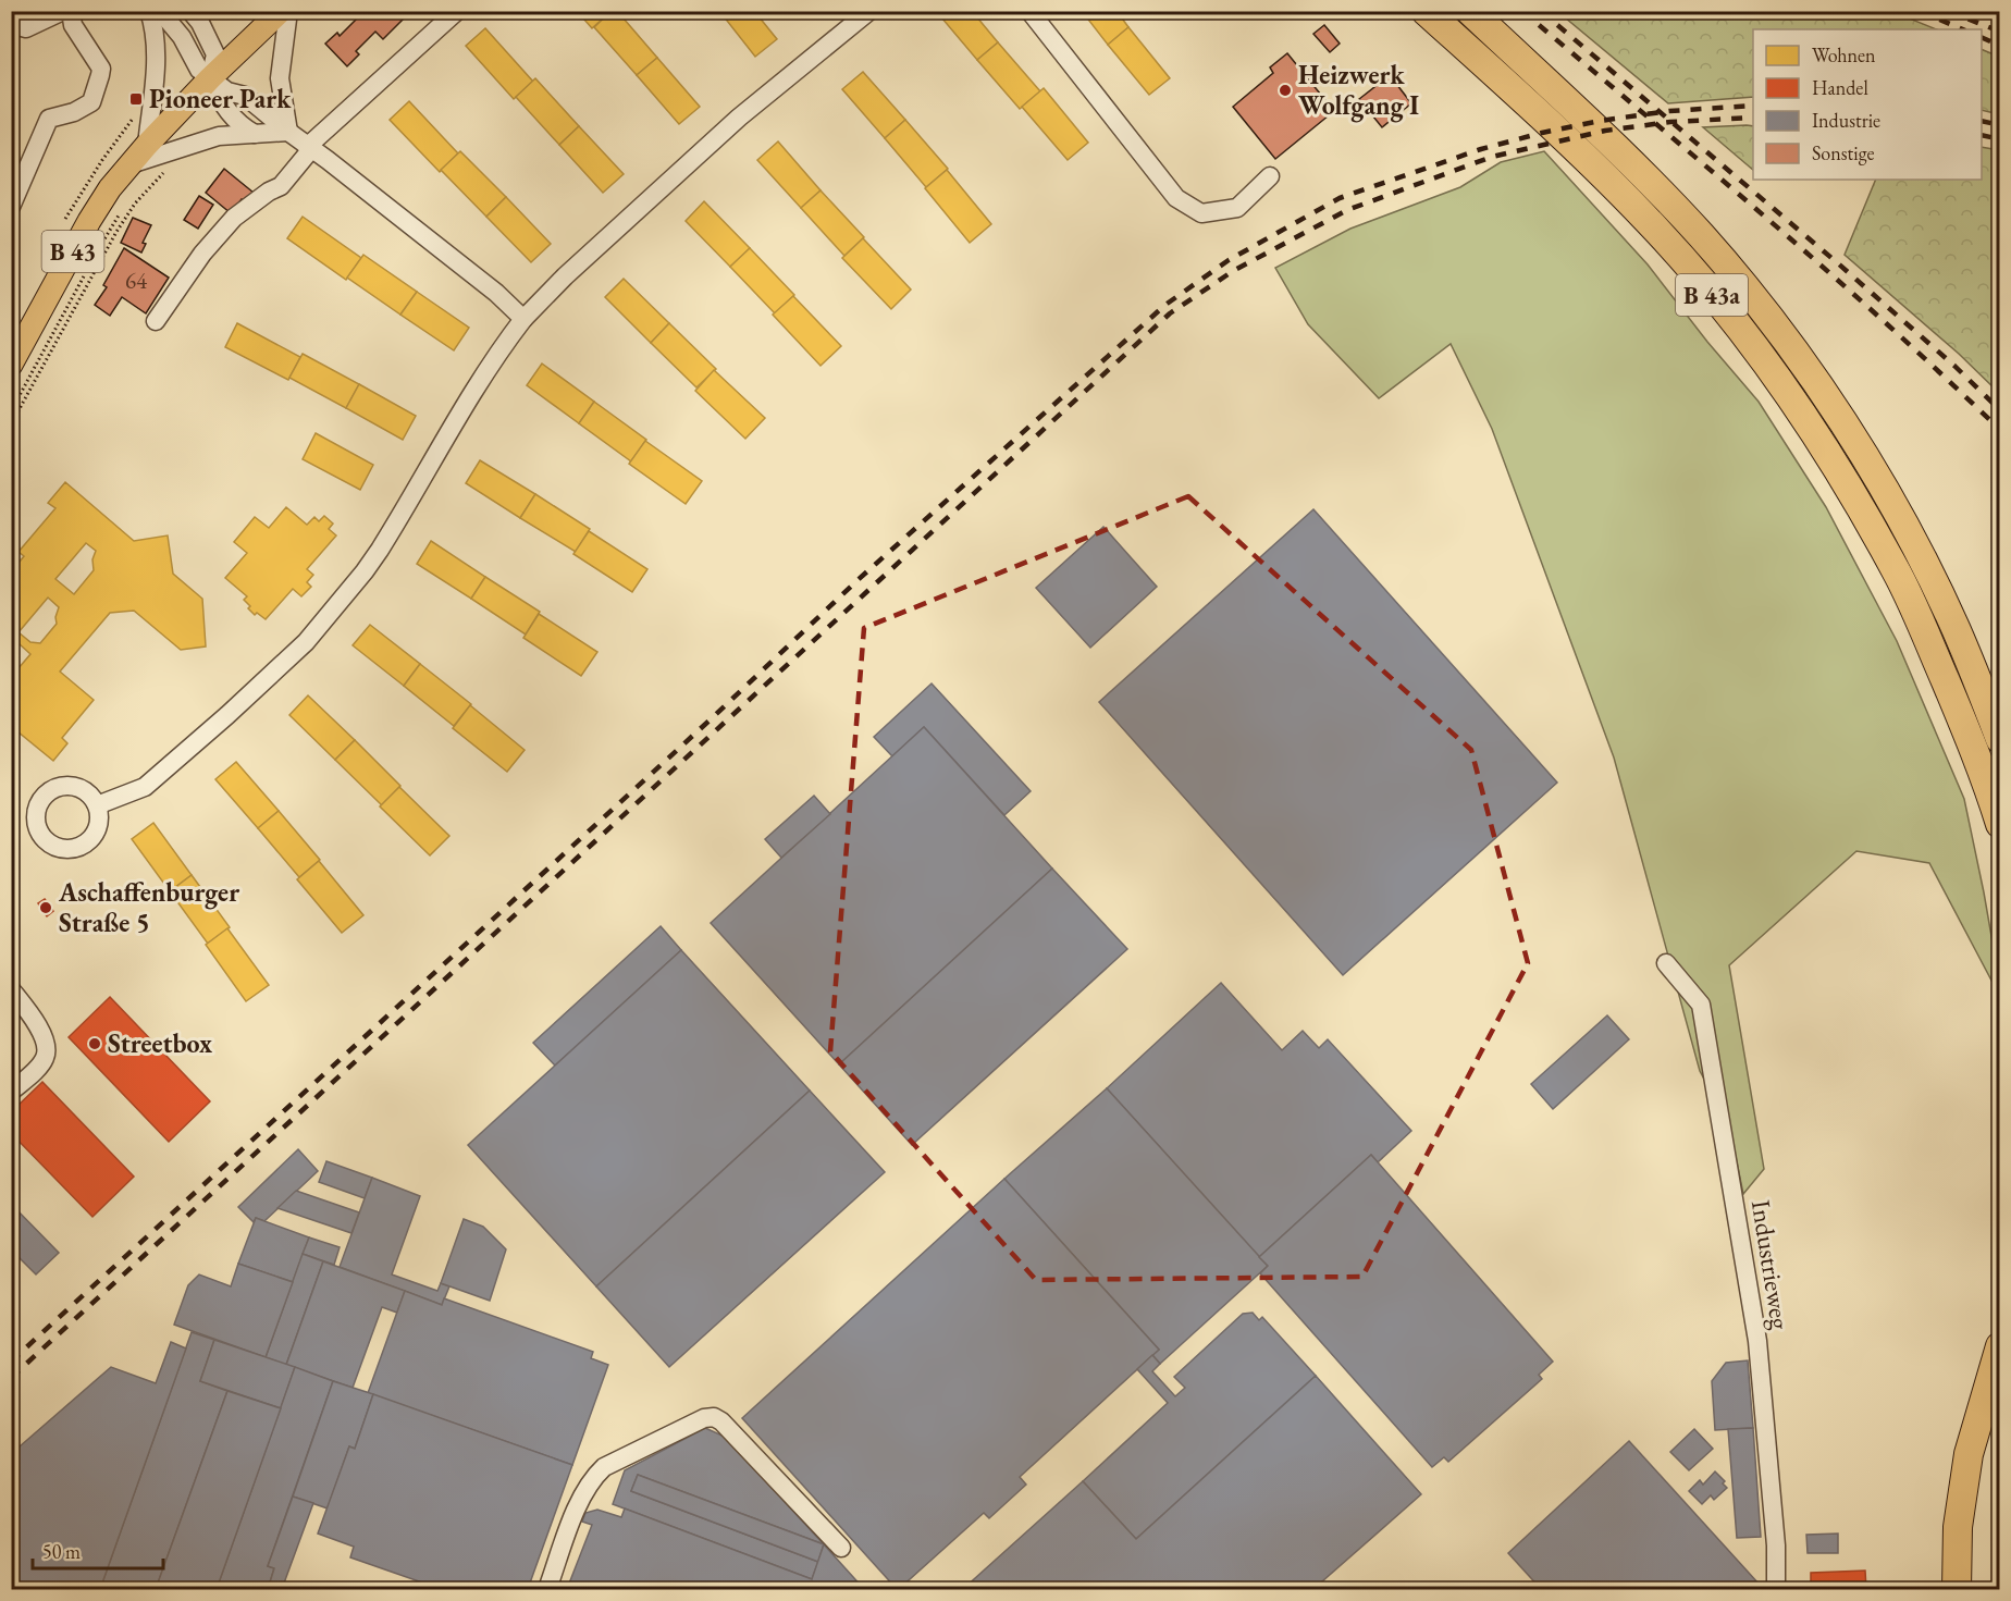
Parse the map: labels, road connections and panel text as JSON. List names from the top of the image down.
{
  "streets": {
    "highway": ["B 43a"],
    "main road": ["B 43"],
    "street": ["Industrieweg"]
  },
  "places": {
    "other": ["Heizwerk Wolfgang I", "Aschaffenburger Straße 5", "Streetbox"],
    "transit": ["Pioneer Park"]
  },
  "house_numbers": ["64"],
  "legend": [
    "Wohnen",
    "Handel",
    "Industrie",
    "Sonstige"
  ],
  "scale_bar": "50 m"
}
